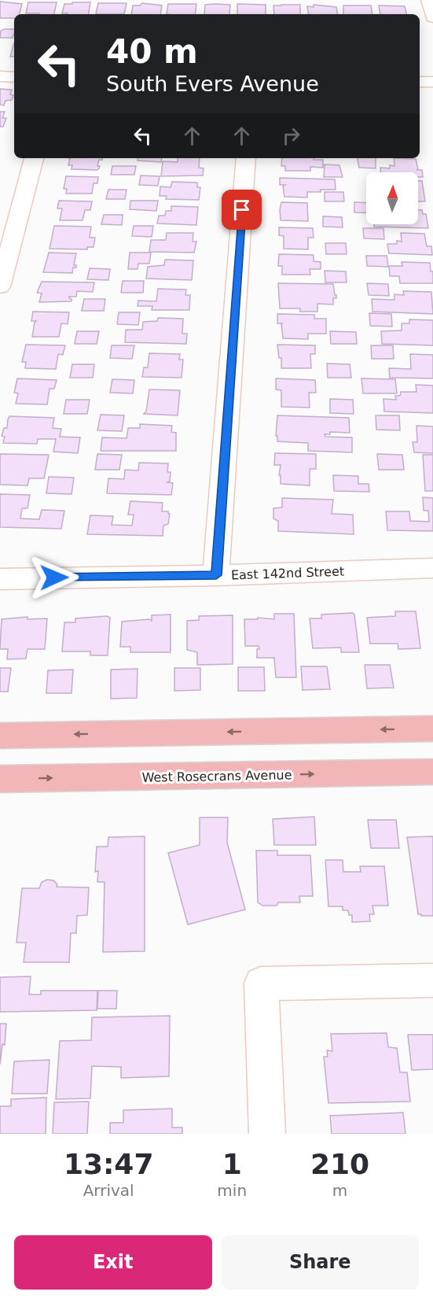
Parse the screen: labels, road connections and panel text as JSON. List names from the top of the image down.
{
  "streets": {
    "main road": ["West Rosecrans Avenue"],
    "street": ["East 142nd Street"]
  },
  "north": "top",
  "page": {
    "turn": ["40 m", "South Evers Avenue"],
    "eta": [
      "13:47",
      "Arrival",
      "1",
      "min",
      "210",
      "m"
    ],
    "buttons": ["Exit", "Share"]
  }
}
